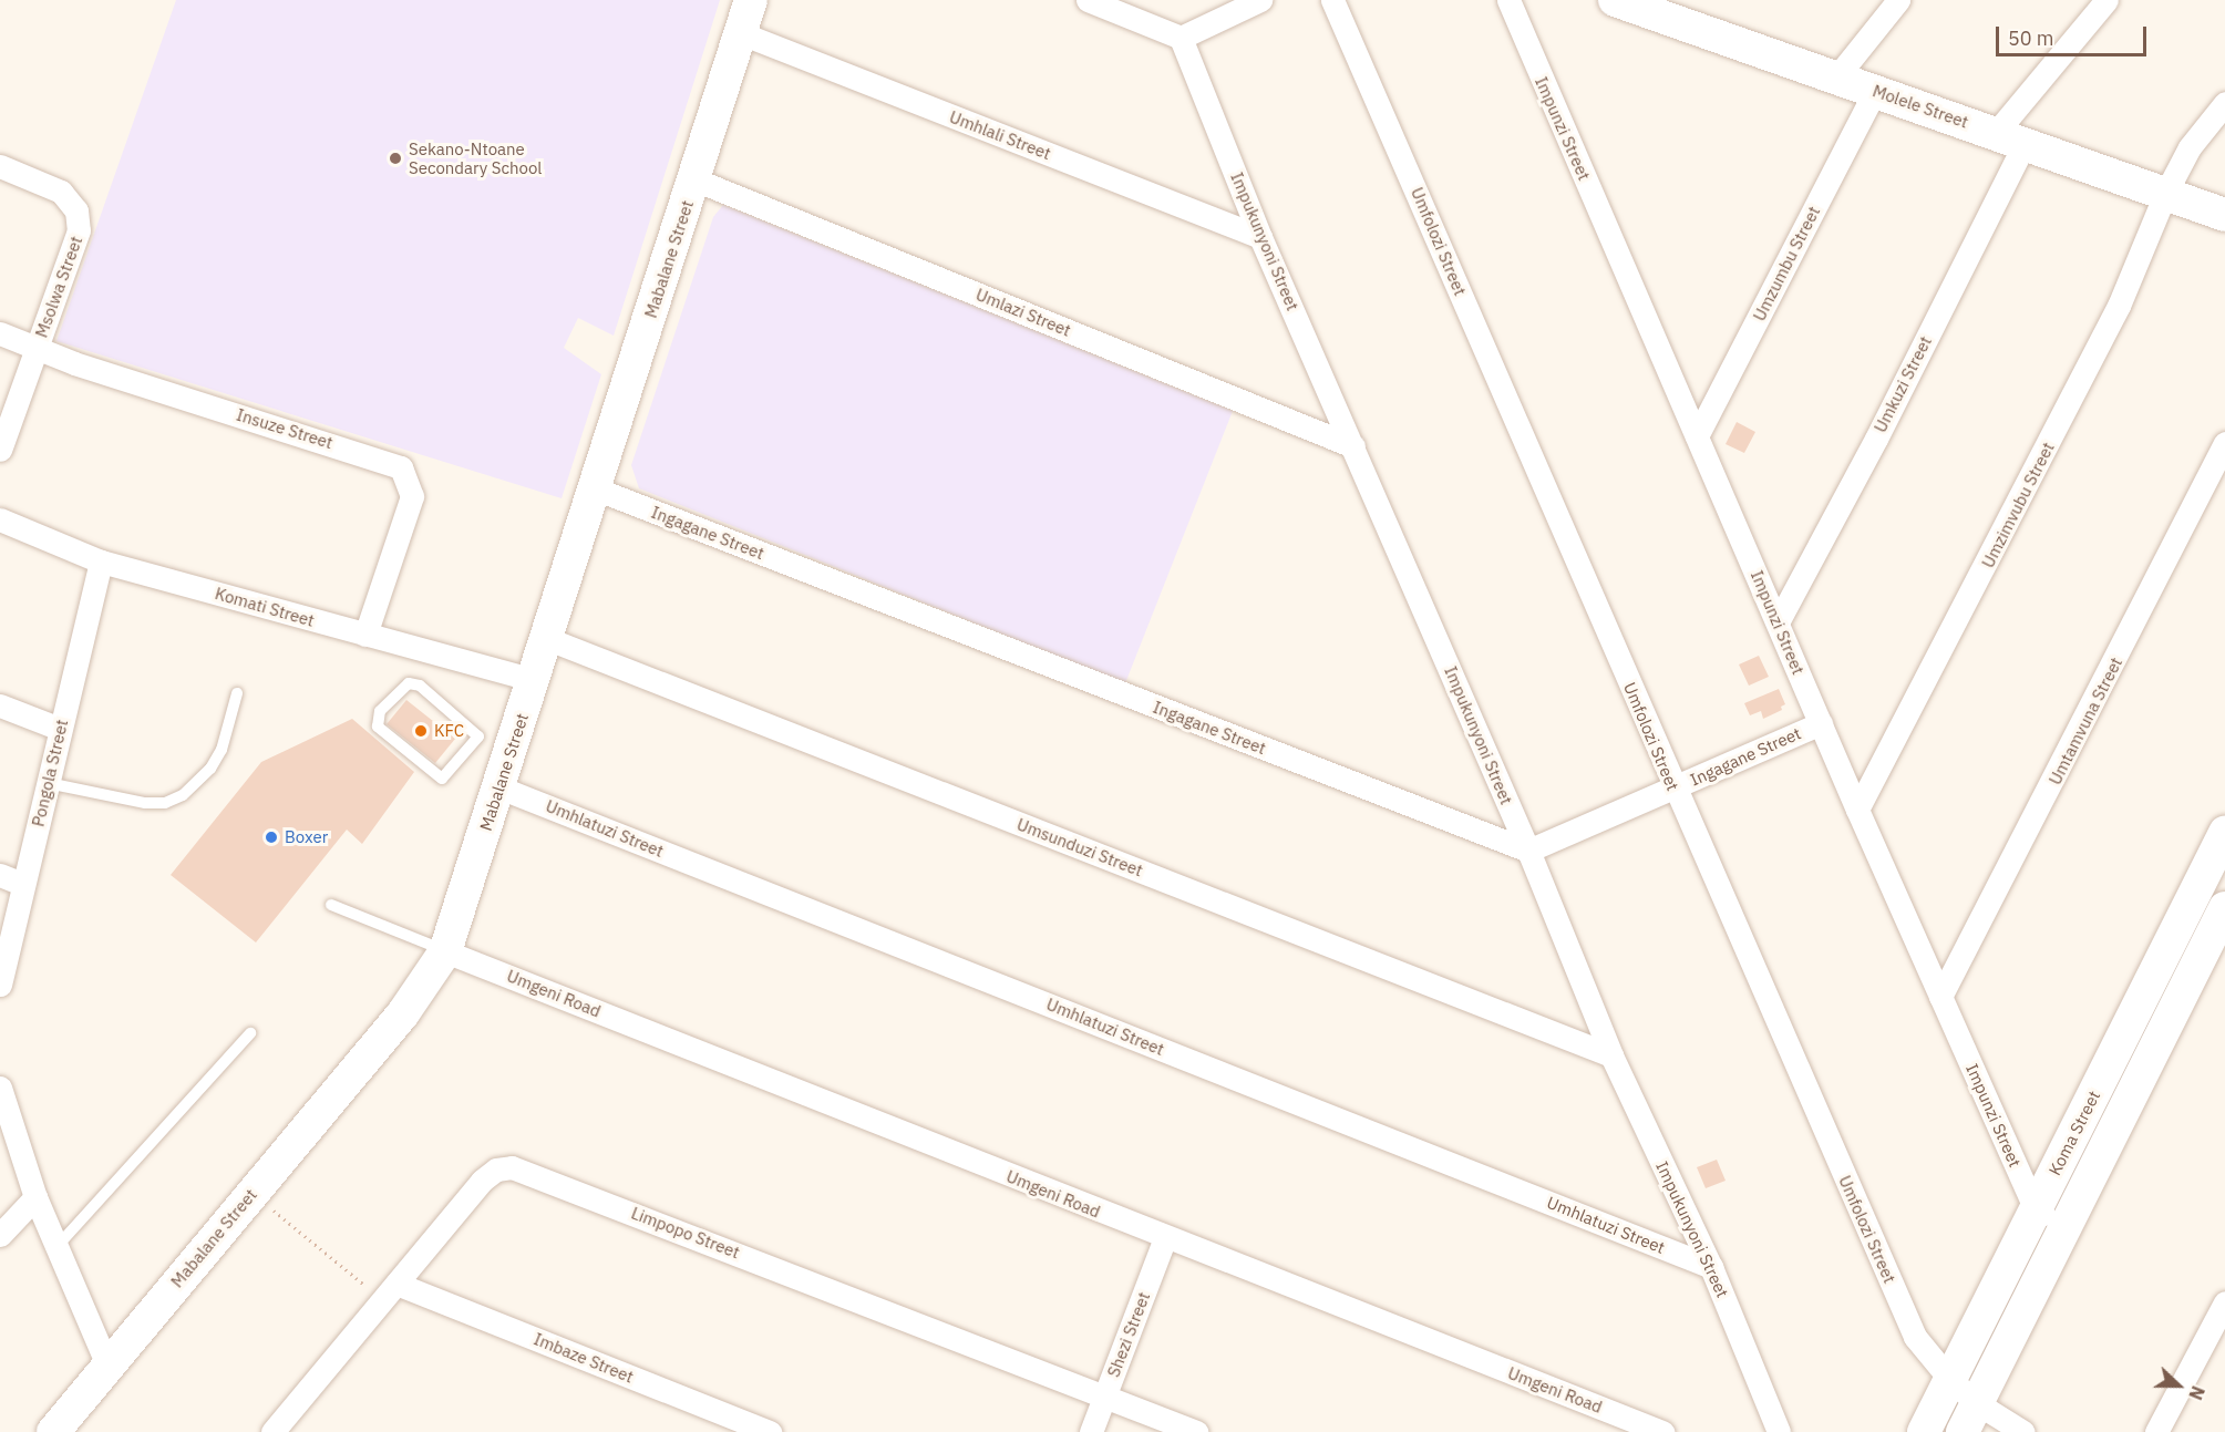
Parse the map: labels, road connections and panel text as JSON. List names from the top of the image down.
{
  "streets": {
    "street": [
      "Molele Street",
      "Impunzi Street",
      "Umhlali Street",
      "Impukunyoni Street",
      "Umfolozi Street",
      "Mabalane Street",
      "Umzumbu Street",
      "Msolwa Street",
      "Umlazi Street",
      "Umkuzi Street",
      "Insuze Street",
      "Umzimvubu Street",
      "Ingagane Street",
      "Komati Street",
      "Umtamvuna Street",
      "Pongola Street",
      "Umhlatuzi Street",
      "Umsunduzi Street",
      "Umgeni Road",
      "Koma Street",
      "Limpopo Street",
      "Shezi Street",
      "Imbaze Street"
    ]
  },
  "crossings": [
    ["Molele Street", "Umzumbu Street"],
    ["Molele Street", "Umkuzi Street"],
    ["Molele Street", "Umzimvubu Street"],
    ["Impunzi Street", "Umzumbu Street"],
    ["Impunzi Street", "Umkuzi Street"],
    ["Impunzi Street", "Umzimvubu Street"],
    ["Impunzi Street", "Ingagane Street"],
    ["Impunzi Street", "Umtamvuna Street"],
    ["Impunzi Street", "Koma Street"],
    ["Umhlali Street", "Impukunyoni Street"],
    ["Umhlali Street", "Mabalane Street"],
    ["Impukunyoni Street", "Umlazi Street"],
    ["Impukunyoni Street", "Ingagane Street"],
    ["Impukunyoni Street", "Umhlatuzi Street"],
    ["Impukunyoni Street", "Umsunduzi Street"],
    ["Umfolozi Street", "Ingagane Street"],
    ["Umfolozi Street", "Koma Street"],
    ["Mabalane Street", "Umlazi Street"],
    ["Mabalane Street", "Ingagane Street"],
    ["Mabalane Street", "Komati Street"],
    ["Mabalane Street", "Umhlatuzi Street"],
    ["Mabalane Street", "Umsunduzi Street"],
    ["Mabalane Street", "Umgeni Road"],
    ["Msolwa Street", "Insuze Street"],
    ["Insuze Street", "Komati Street"],
    ["Komati Street", "Pongola Street"],
    ["Umgeni Road", "Shezi Street"],
    ["Limpopo Street", "Shezi Street"],
    ["Limpopo Street", "Imbaze Street"]
  ],
  "places": ["Sekano-Ntoane Secondary School", "KFC", "Boxer"],
  "scale_bar": "50 m",
  "north": "right"
}
